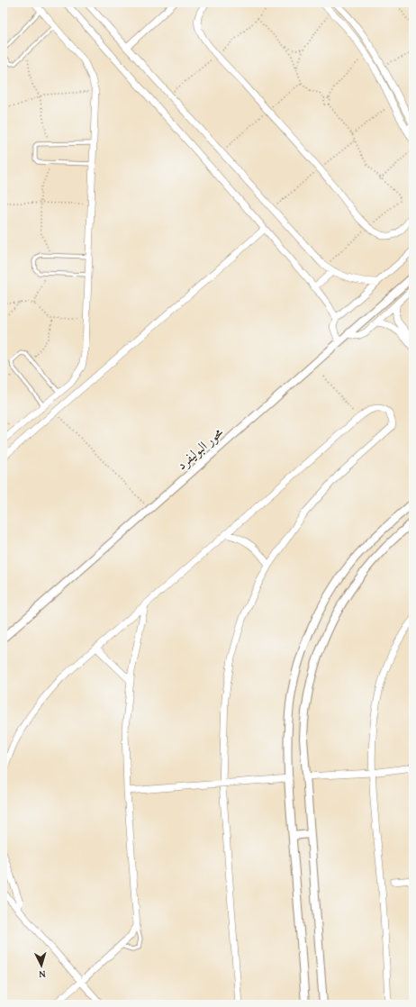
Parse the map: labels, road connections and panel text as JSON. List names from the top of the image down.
{
  "streets": {
    "street": ["محور البوليفرد"]
  },
  "north": "bottom"
}
